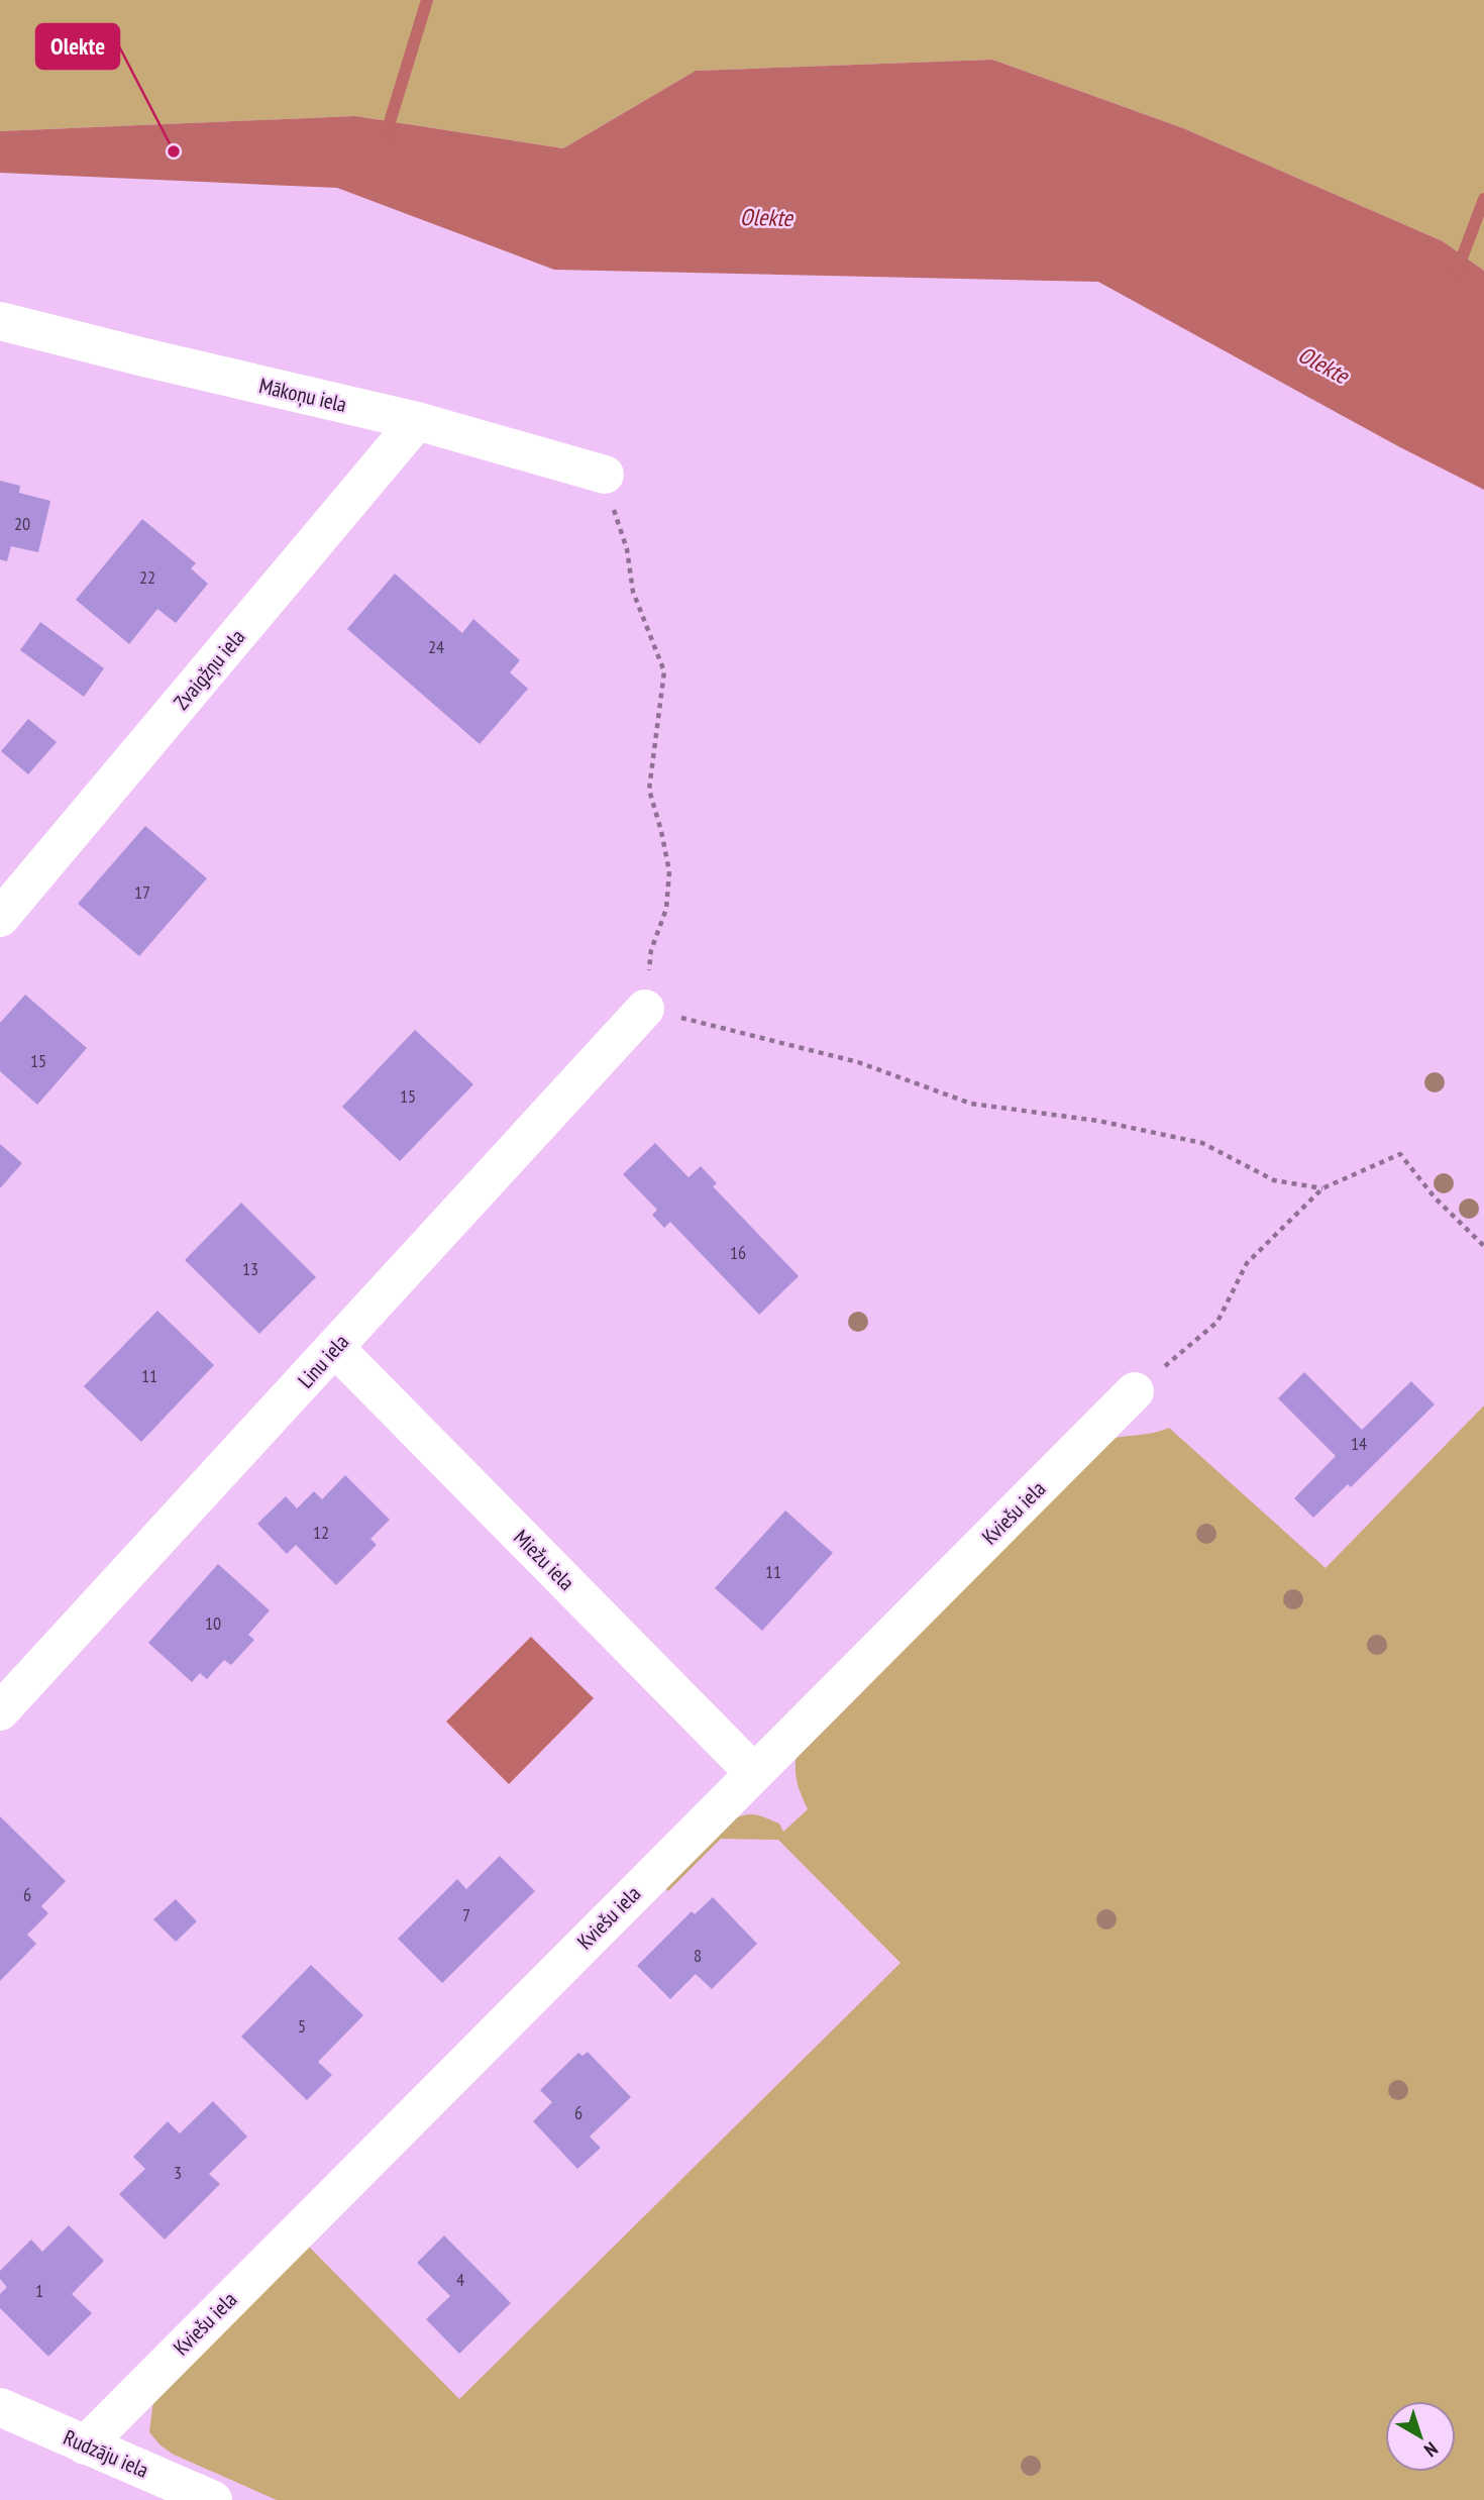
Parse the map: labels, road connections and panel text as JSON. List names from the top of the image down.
{
  "streets": {
    "street": [
      "Mākoņu iela",
      "Zvaigžņu iela",
      "Linu iela",
      "Kviešu iela",
      "Miežu iela",
      "Rudzāju iela"
    ]
  },
  "crossings": [
    ["Mākoņu iela", "Zvaigžņu iela"],
    ["Linu iela", "Miežu iela"],
    ["Kviešu iela", "Miežu iela"],
    ["Kviešu iela", "Rudzāju iela"]
  ],
  "water": ["Olekte"],
  "places": ["Olekte"],
  "house_numbers": [
    "20",
    "22",
    "24",
    "17",
    "15",
    "15",
    "16",
    "13",
    "11",
    "14",
    "12",
    "11",
    "10",
    "6",
    "7",
    "8",
    "5",
    "6",
    "3",
    "4",
    "1"
  ],
  "north": "bottom right"
}
